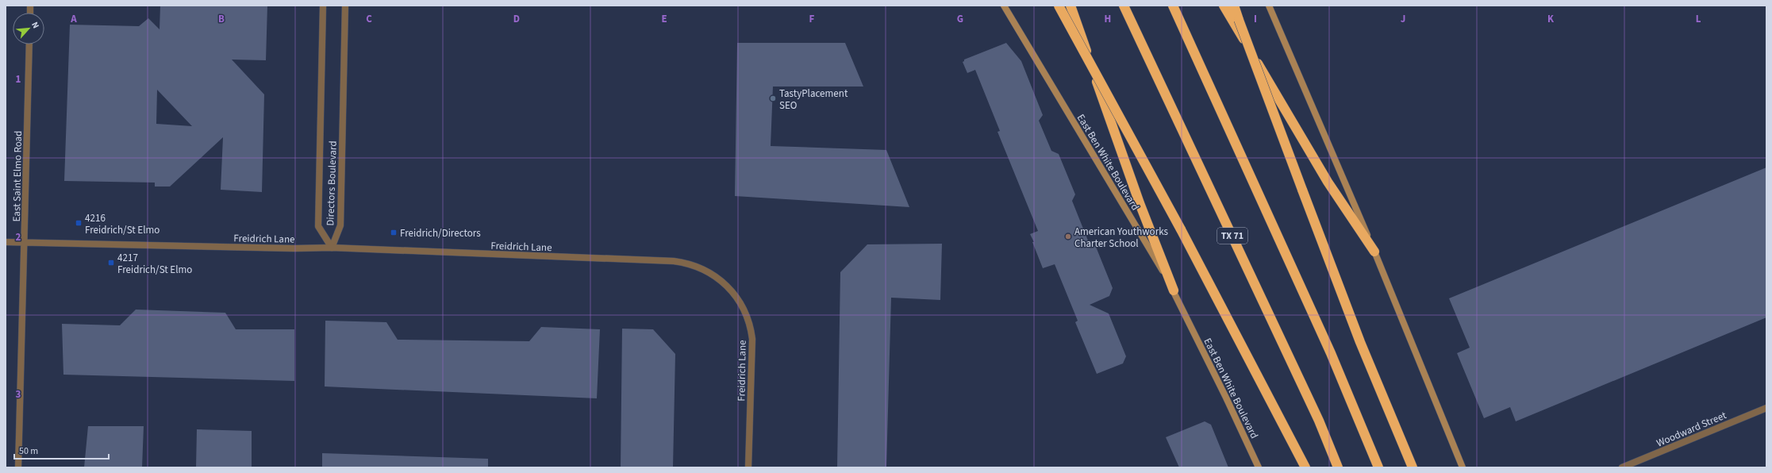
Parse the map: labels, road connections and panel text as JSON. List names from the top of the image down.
{
  "streets": {
    "highway": ["TX 71"],
    "main road": ["East Ben White Boulevard"],
    "street": [
      "East Saint Elmo Road",
      "Directors Boulevard",
      "Freidrich Lane",
      "Woodward Street"
    ]
  },
  "crossings": [
    ["East Saint Elmo Road", "Freidrich Lane"],
    ["Directors Boulevard", "Freidrich Lane"]
  ],
  "places": {
    "other": ["TastyPlacement SEO", "American Youthworks Charter School"],
    "transit": ["4216 Freidrich/St Elmo", "Freidrich/Directors", "4217 Freidrich/St Elmo"]
  },
  "scale_bar": "50 m",
  "north": "top right",
  "grid": {
    "columns": [
      "A",
      "B",
      "C",
      "D",
      "E",
      "F",
      "G",
      "H",
      "I",
      "J",
      "K",
      "L"
    ],
    "rows": ["1", "2", "3"]
  }
}
